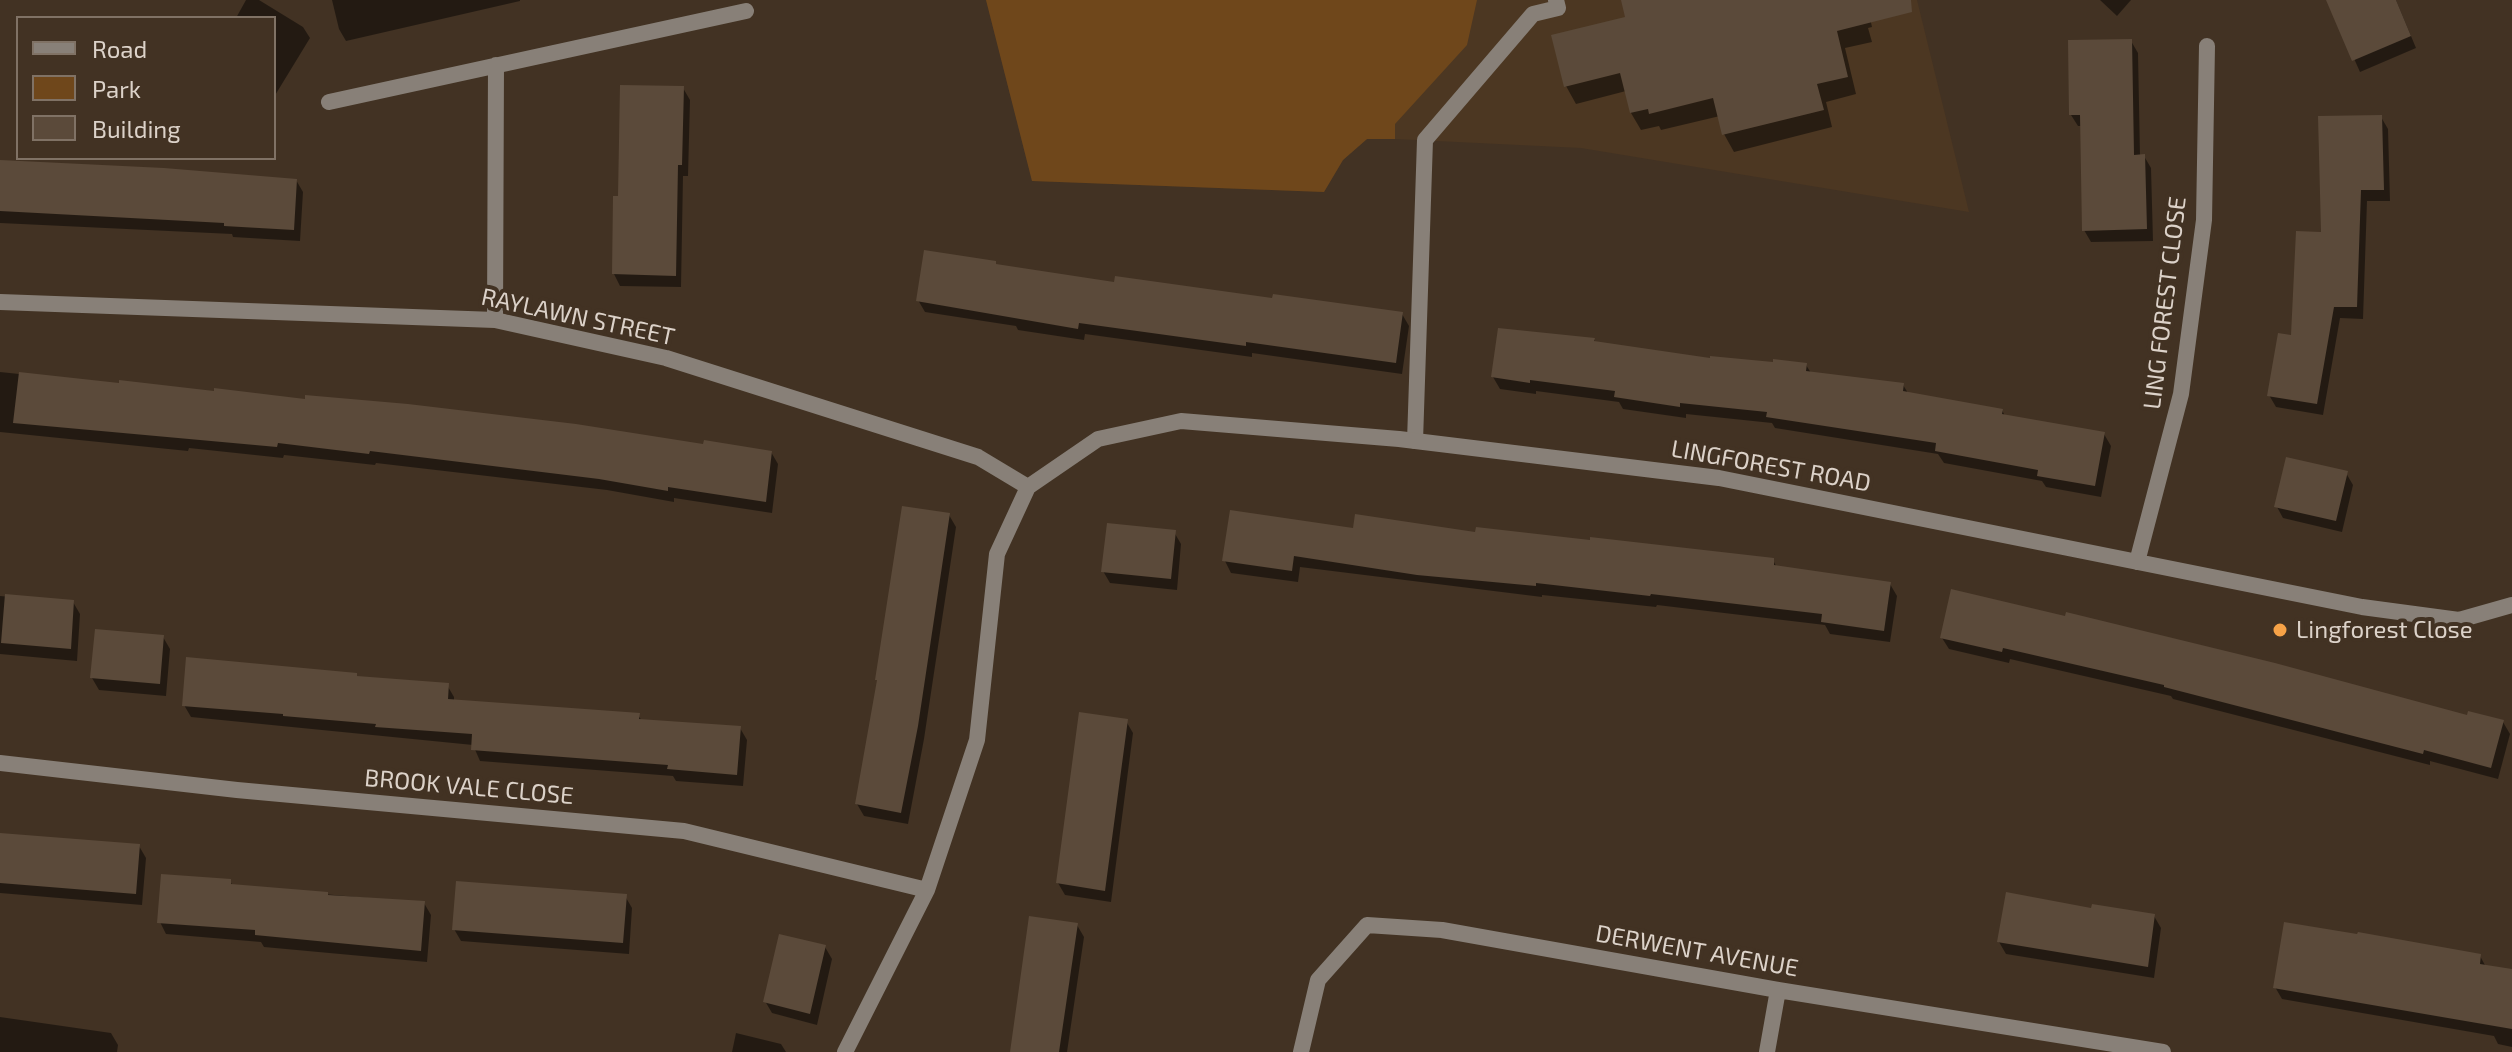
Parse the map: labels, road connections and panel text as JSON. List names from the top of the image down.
{
  "streets": {
    "street": [
      "LING FOREST CLOSE",
      "RAYLAWN STREET",
      "LINGFOREST ROAD",
      "BROOK VALE CLOSE",
      "DERWENT AVENUE"
    ]
  },
  "crossings": [
    ["LING FOREST CLOSE", "LINGFOREST ROAD"],
    ["RAYLAWN STREET", "LINGFOREST ROAD"]
  ],
  "places": ["Lingforest Close"],
  "legend": ["Road", "Park", "Building"]
}
